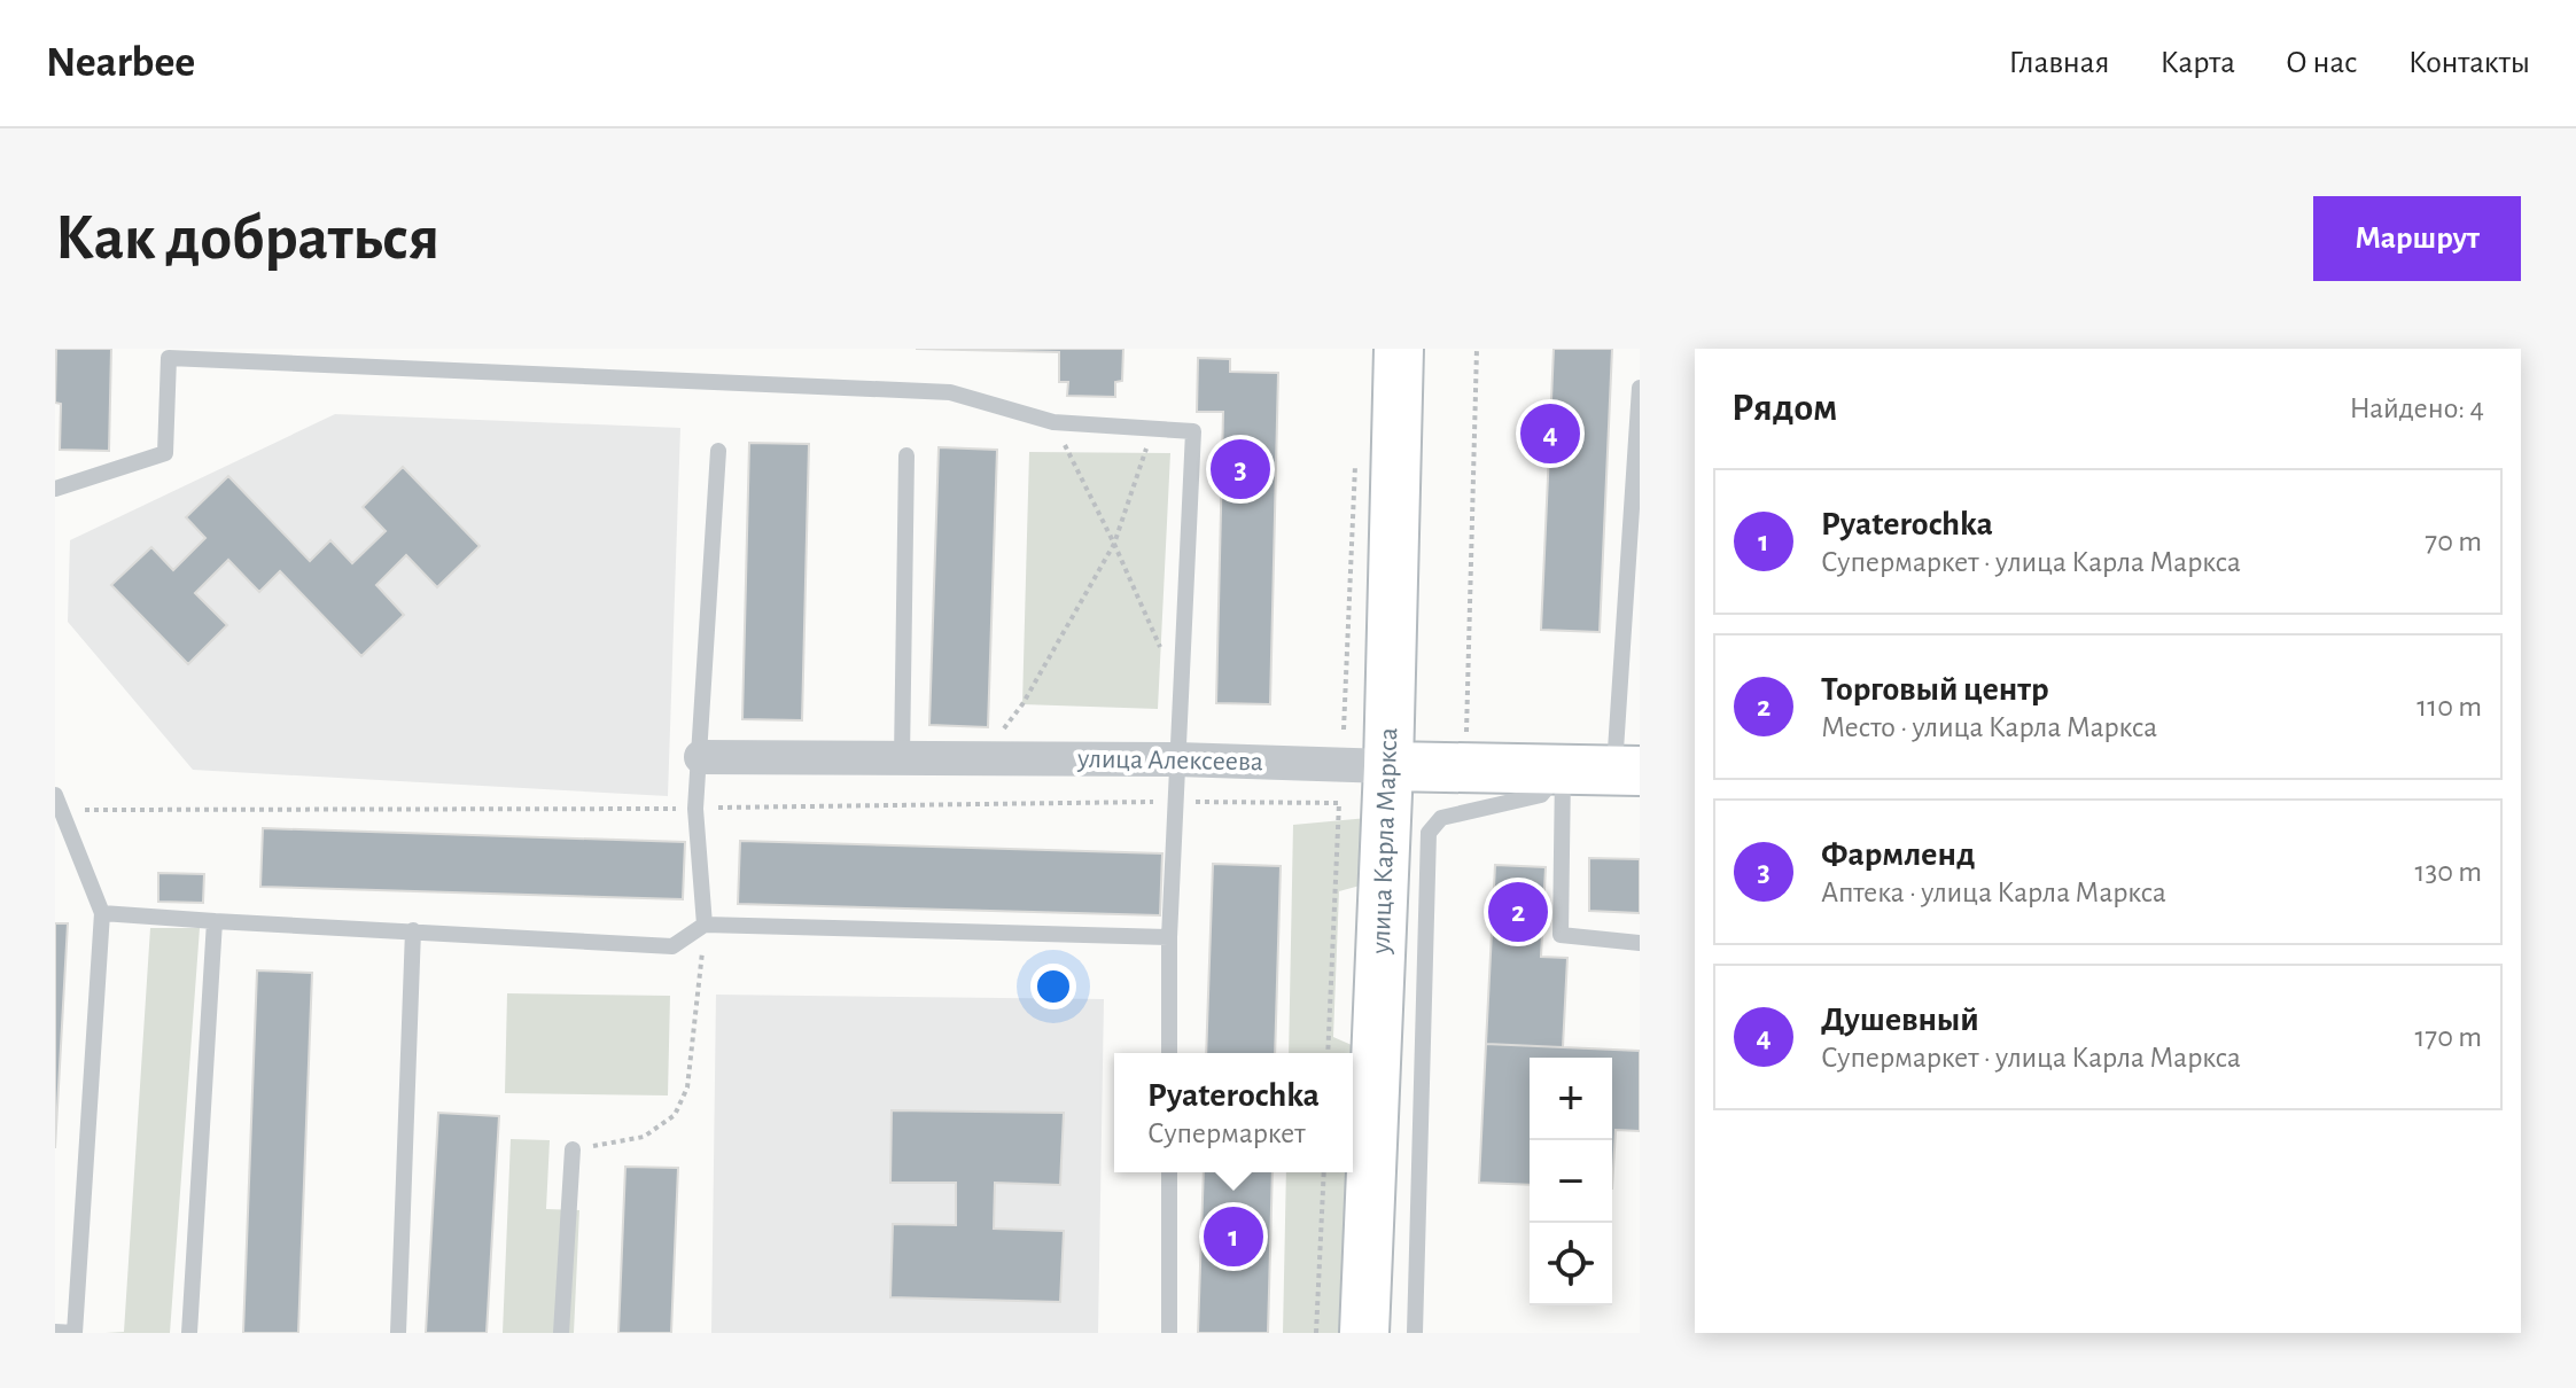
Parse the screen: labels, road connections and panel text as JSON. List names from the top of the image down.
{
  "streets": {
    "main road": ["улица Алексеева", "улица Карла Маркса"]
  },
  "crossings": [
    ["улица Алексеева", "улица Карла Маркса"]
  ],
  "page": {
    "header": "Nearbee",
    "nav": [
      "Главная",
      "Карта",
      "О нас",
      "Контакты"
    ],
    "buttons": "Маршрут",
    "title": "Как добраться",
    "heading": ["Рядом", "Найдено: 4"],
    "pins": [
      "4",
      "3",
      "2",
      "1"
    ],
    "list": [
      {
        "mark": "1",
        "name": "Pyaterochka",
        "note": "Супермаркет · улица Карла Маркса",
        "value": "70 m"
      },
      {
        "mark": "2",
        "name": "Торговый центр",
        "note": "Место · улица Карла Маркса",
        "value": "110 m"
      },
      {
        "mark": "3",
        "name": "Фармленд",
        "note": "Аптека · улица Карла Маркса",
        "value": "130 m"
      },
      {
        "mark": "4",
        "name": "Душевный",
        "note": "Супермаркет · улица Карла Маркса",
        "value": "170 m"
      }
    ],
    "popup": ["Pyaterochka", "Супермаркет"],
    "map_buttons": ["+", "−"]
  }
}
